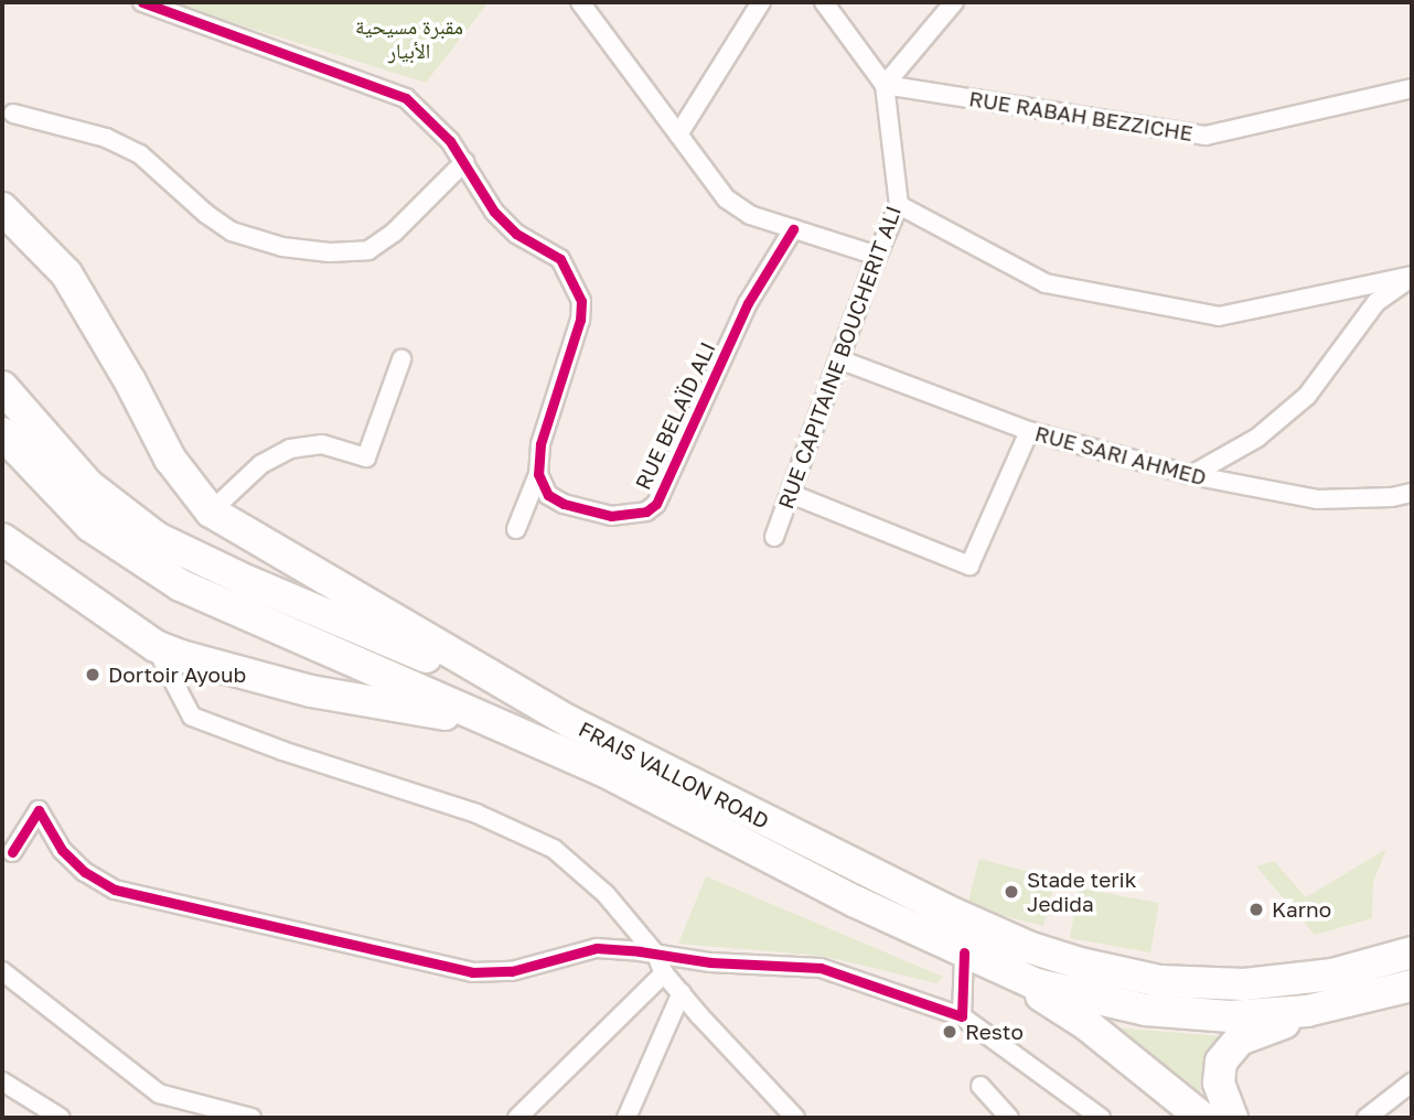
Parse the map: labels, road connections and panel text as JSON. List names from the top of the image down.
{
  "streets": {
    "highway": ["FRAIS VALLON ROAD"],
    "street": [
      "RUE RABAH BEZZICHE",
      "RUE CAPITAINE BOUCHERIT ALI",
      "RUE BELAÏD ALI",
      "RUE SARI AHMED"
    ]
  },
  "crossings": [
    ["RUE RABAH BEZZICHE", "RUE CAPITAINE BOUCHERIT ALI"],
    ["RUE CAPITAINE BOUCHERIT ALI", "RUE SARI AHMED"]
  ],
  "parks": ["مقبرة مسيحية الأبيار"],
  "places": [
    "Dortoir Ayoub",
    "Stade terik Jedida",
    "Karno",
    "Resto"
  ]
}
